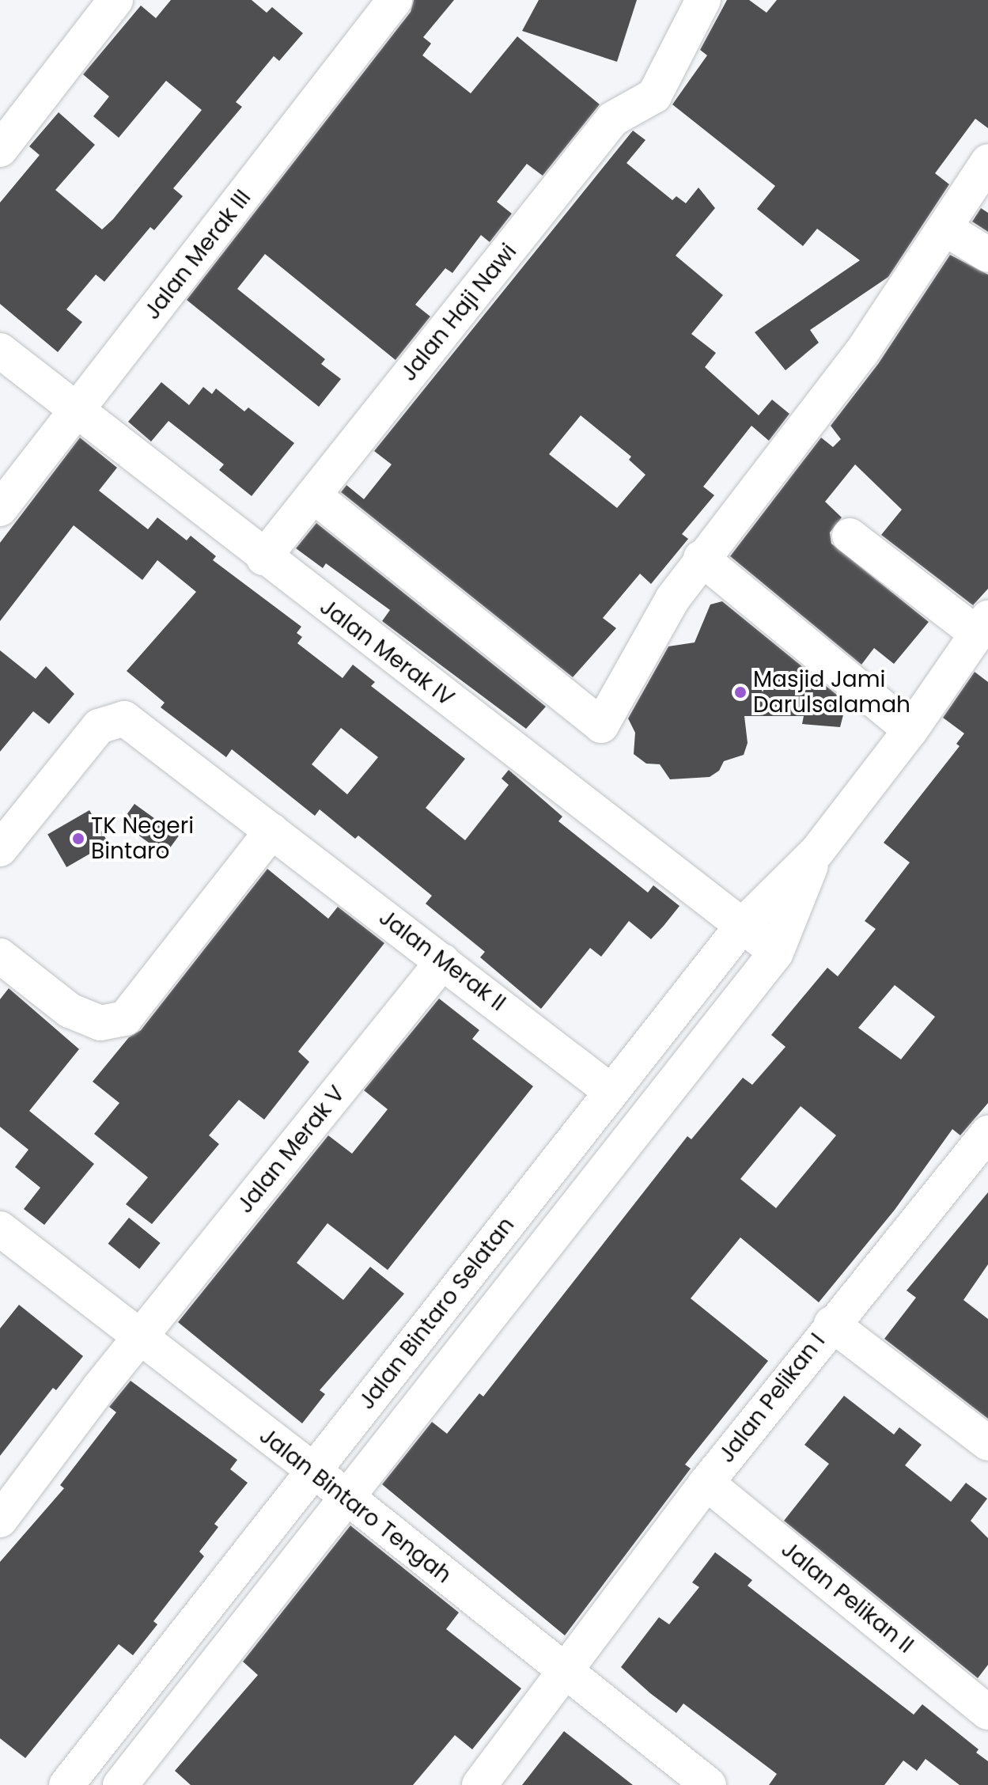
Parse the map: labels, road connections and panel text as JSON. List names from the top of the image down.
{
  "streets": {
    "street": [
      "Jalan Merak III",
      "Jalan Haji Nawi",
      "Jalan Merak IV",
      "Jalan Merak II",
      "Jalan Merak V",
      "Jalan Bintaro Selatan",
      "Jalan Pelikan I",
      "Jalan Bintaro Tengah",
      "Jalan Pelikan II"
    ]
  },
  "crossings": [
    ["Jalan Merak III", "Jalan Merak IV"],
    ["Jalan Haji Nawi", "Jalan Merak IV"],
    ["Jalan Merak IV", "Jalan Bintaro Selatan"],
    ["Jalan Merak II", "Jalan Merak V"],
    ["Jalan Merak II", "Jalan Bintaro Selatan"],
    ["Jalan Merak V", "Jalan Bintaro Tengah"],
    ["Jalan Bintaro Selatan", "Jalan Bintaro Tengah"],
    ["Jalan Pelikan I", "Jalan Bintaro Tengah"],
    ["Jalan Pelikan I", "Jalan Pelikan II"]
  ],
  "places": ["Masjid Jami Darulsalamah", "TK Negeri Bintaro"]
}
